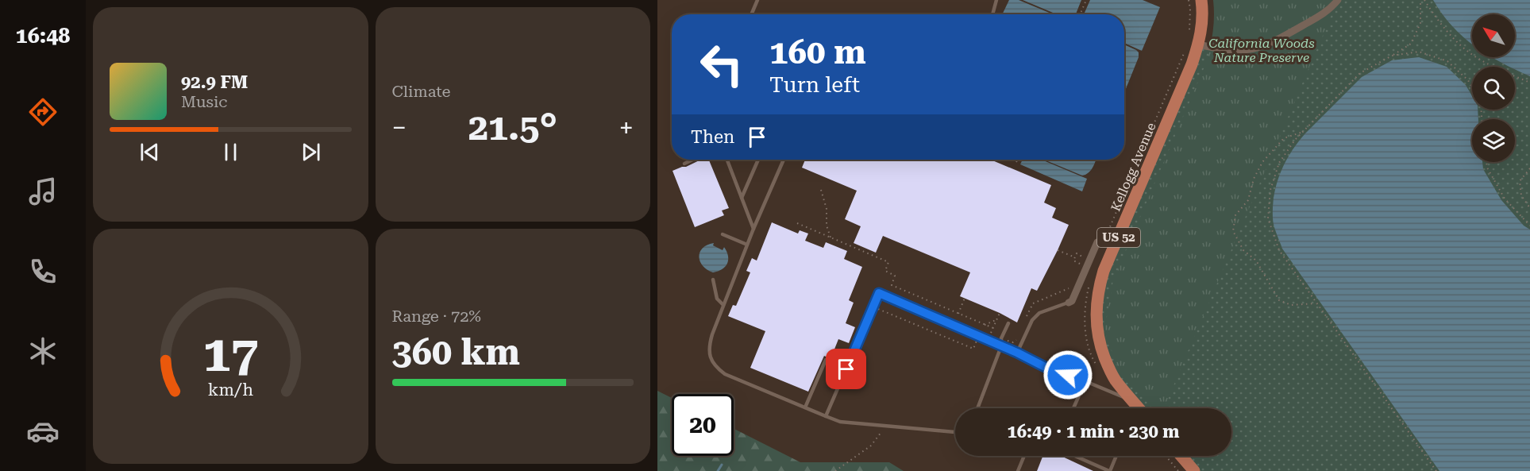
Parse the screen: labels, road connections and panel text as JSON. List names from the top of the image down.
{
  "streets": {
    "main road": ["Kellogg Avenue", "US 52"]
  },
  "parks": ["California Woods Nature Preserve"],
  "north": "top left",
  "page": {
    "tabs": "16:48",
    "tile": [
      "Climate",
      ["Range · 72%", "360 km"]
    ],
    "turn": ["160 m", "Turn left"],
    "song": ["92.9 FM", "Music"],
    "heat": ["−", "21.5°", "+"],
    "then": "Then",
    "limit": "20",
    "trip": "16:49 · 1 min · 230 m",
    "gauge": ["17", "km/h"]
  }
}
